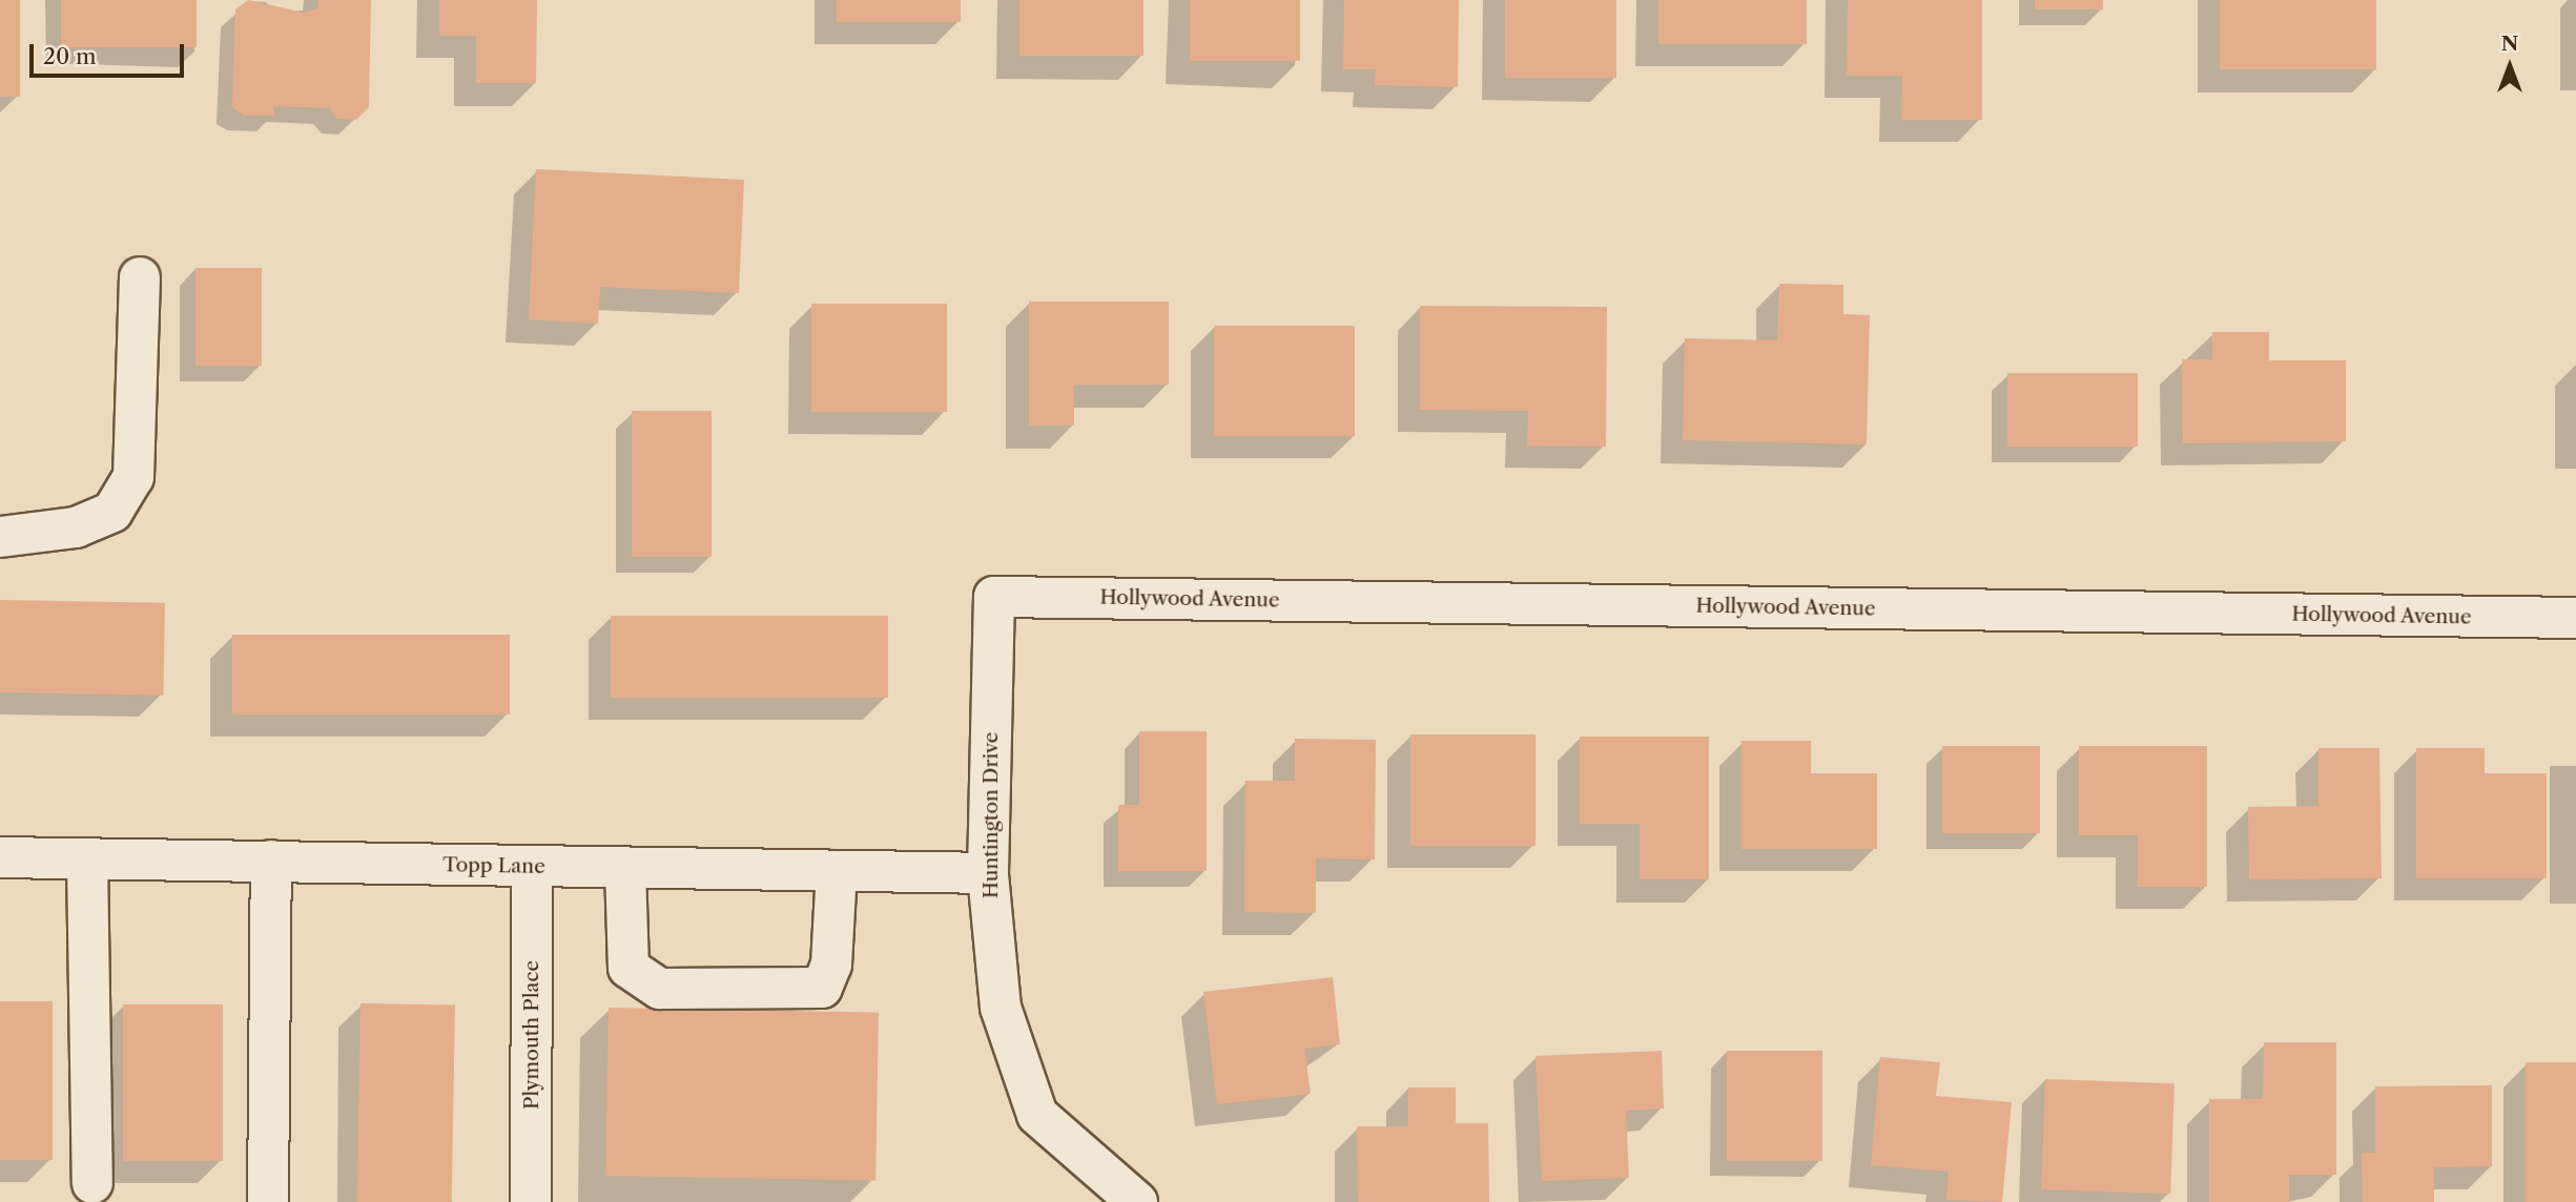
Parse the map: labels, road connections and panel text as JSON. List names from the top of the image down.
{
  "streets": {
    "street": [
      "Hollywood Avenue",
      "Huntington Drive",
      "Topp Lane",
      "Plymouth Place"
    ]
  },
  "crossings": [
    ["Hollywood Avenue", "Huntington Drive"],
    ["Huntington Drive", "Topp Lane"],
    ["Topp Lane", "Plymouth Place"]
  ],
  "scale_bar": "20 m",
  "north": "top"
}
